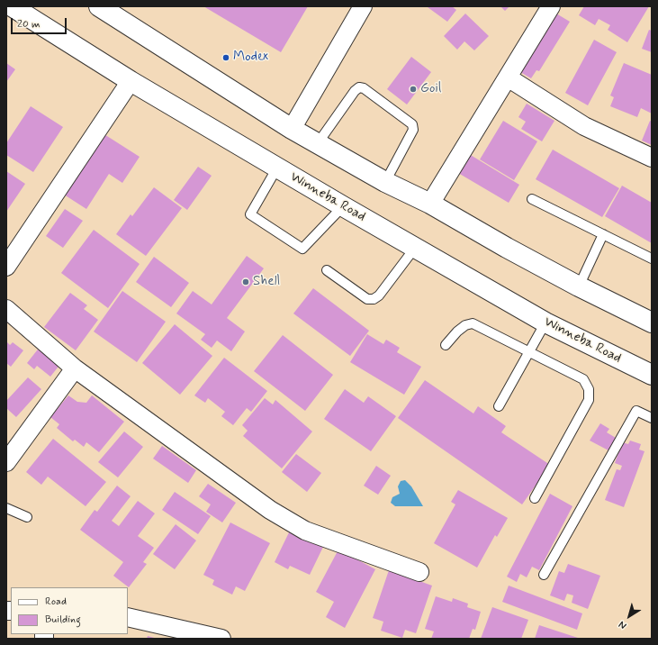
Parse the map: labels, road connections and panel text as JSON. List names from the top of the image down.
{
  "streets": {
    "highway": ["Winneba Road"]
  },
  "places": ["Modex", "Goil", "Shell"],
  "legend": ["Road", "Building"],
  "scale_bar": "20 m",
  "north": "bottom left"
}
